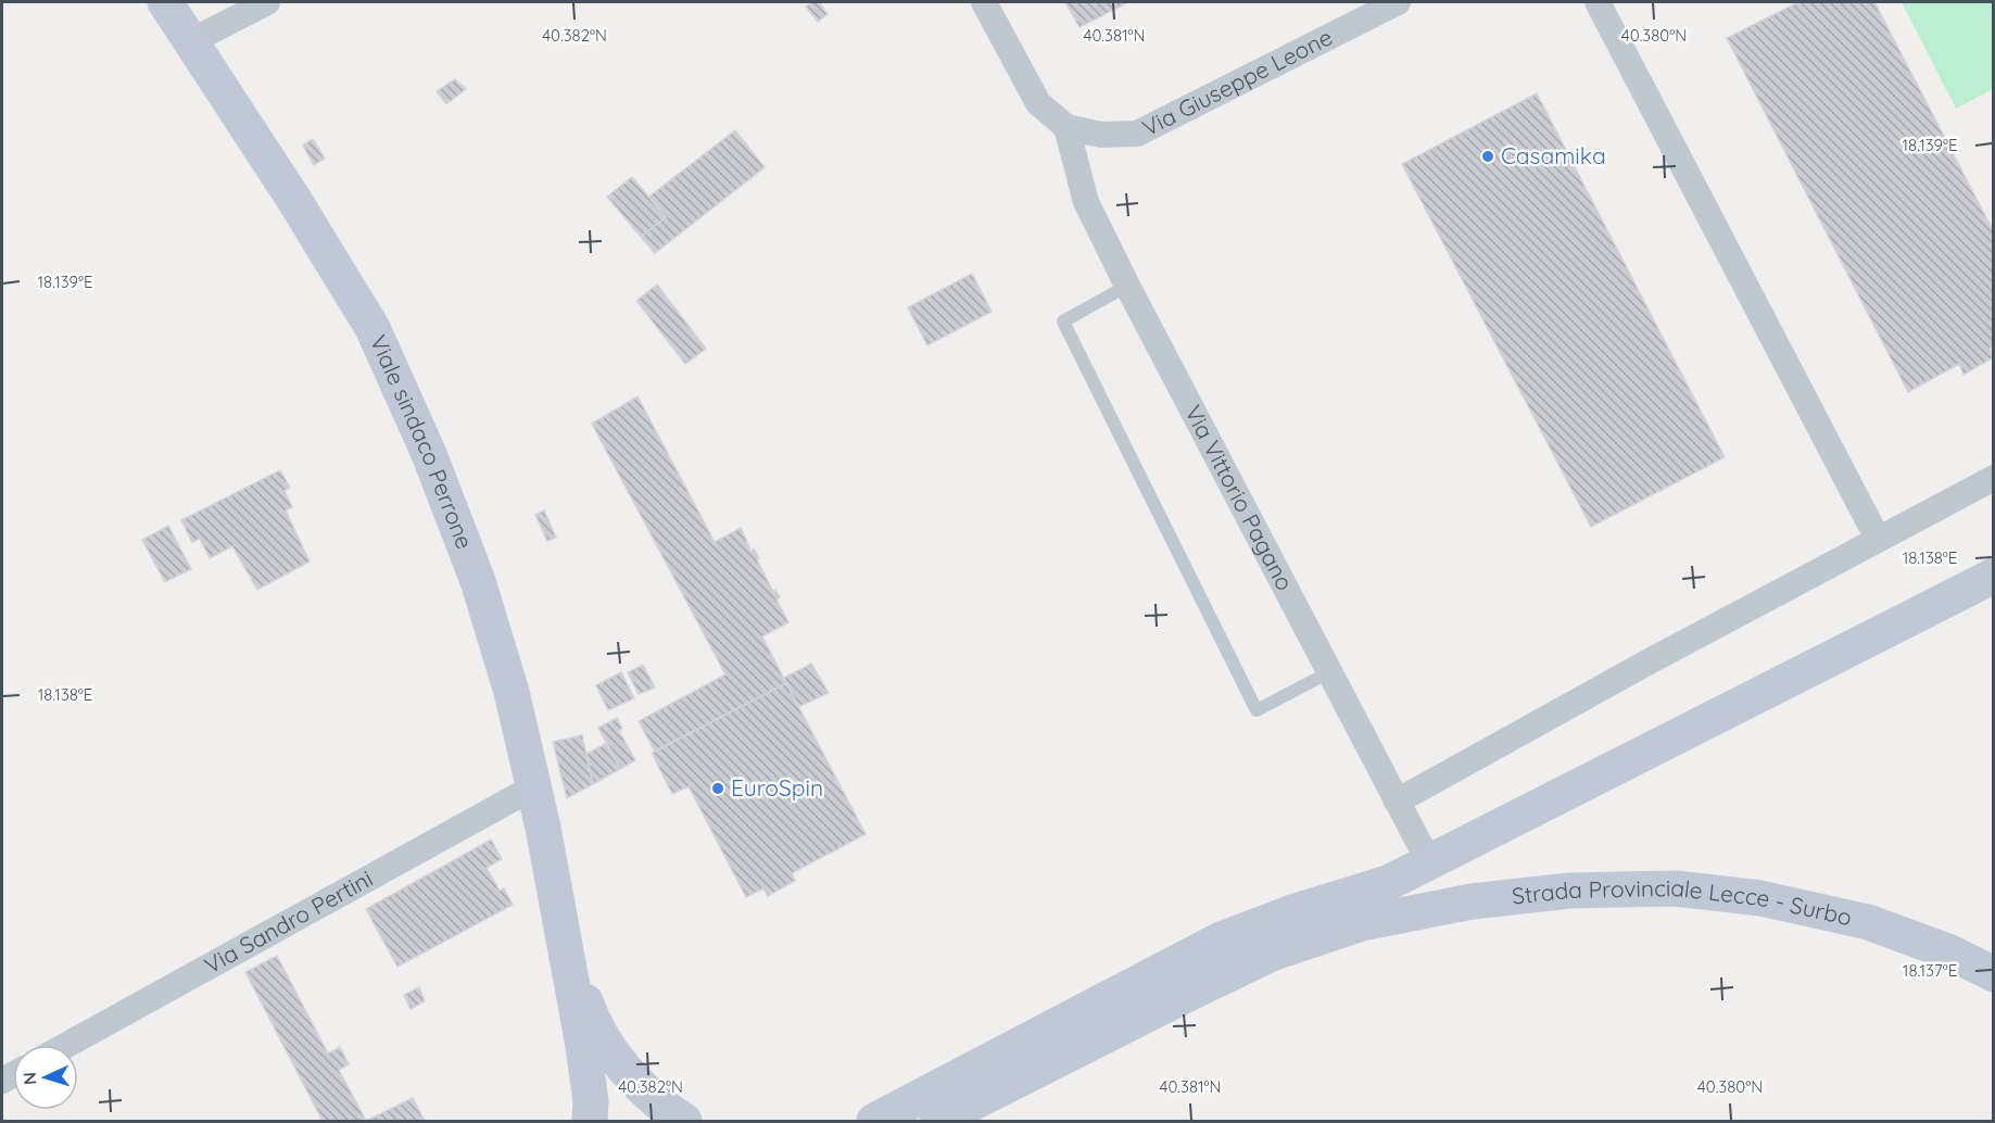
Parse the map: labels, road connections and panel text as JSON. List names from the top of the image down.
{
  "streets": {
    "street": [
      "Via Giuseppe Leone",
      "Viale sindaco Perrone",
      "Via Vittorio Pagano",
      "Strada Provinciale Lecce - Surbo",
      "Via Sandro Pertini"
    ]
  },
  "crossings": [
    ["Via Giuseppe Leone", "Via Vittorio Pagano"],
    ["Viale sindaco Perrone", "Via Sandro Pertini"]
  ],
  "places": ["Casamika", "EuroSpin"],
  "north": "left",
  "coordinates": [
    "40.382°N",
    "40.381°N",
    "40.380°N",
    "18.139°E",
    "18.138°E",
    "18.137°E"
  ]
}
